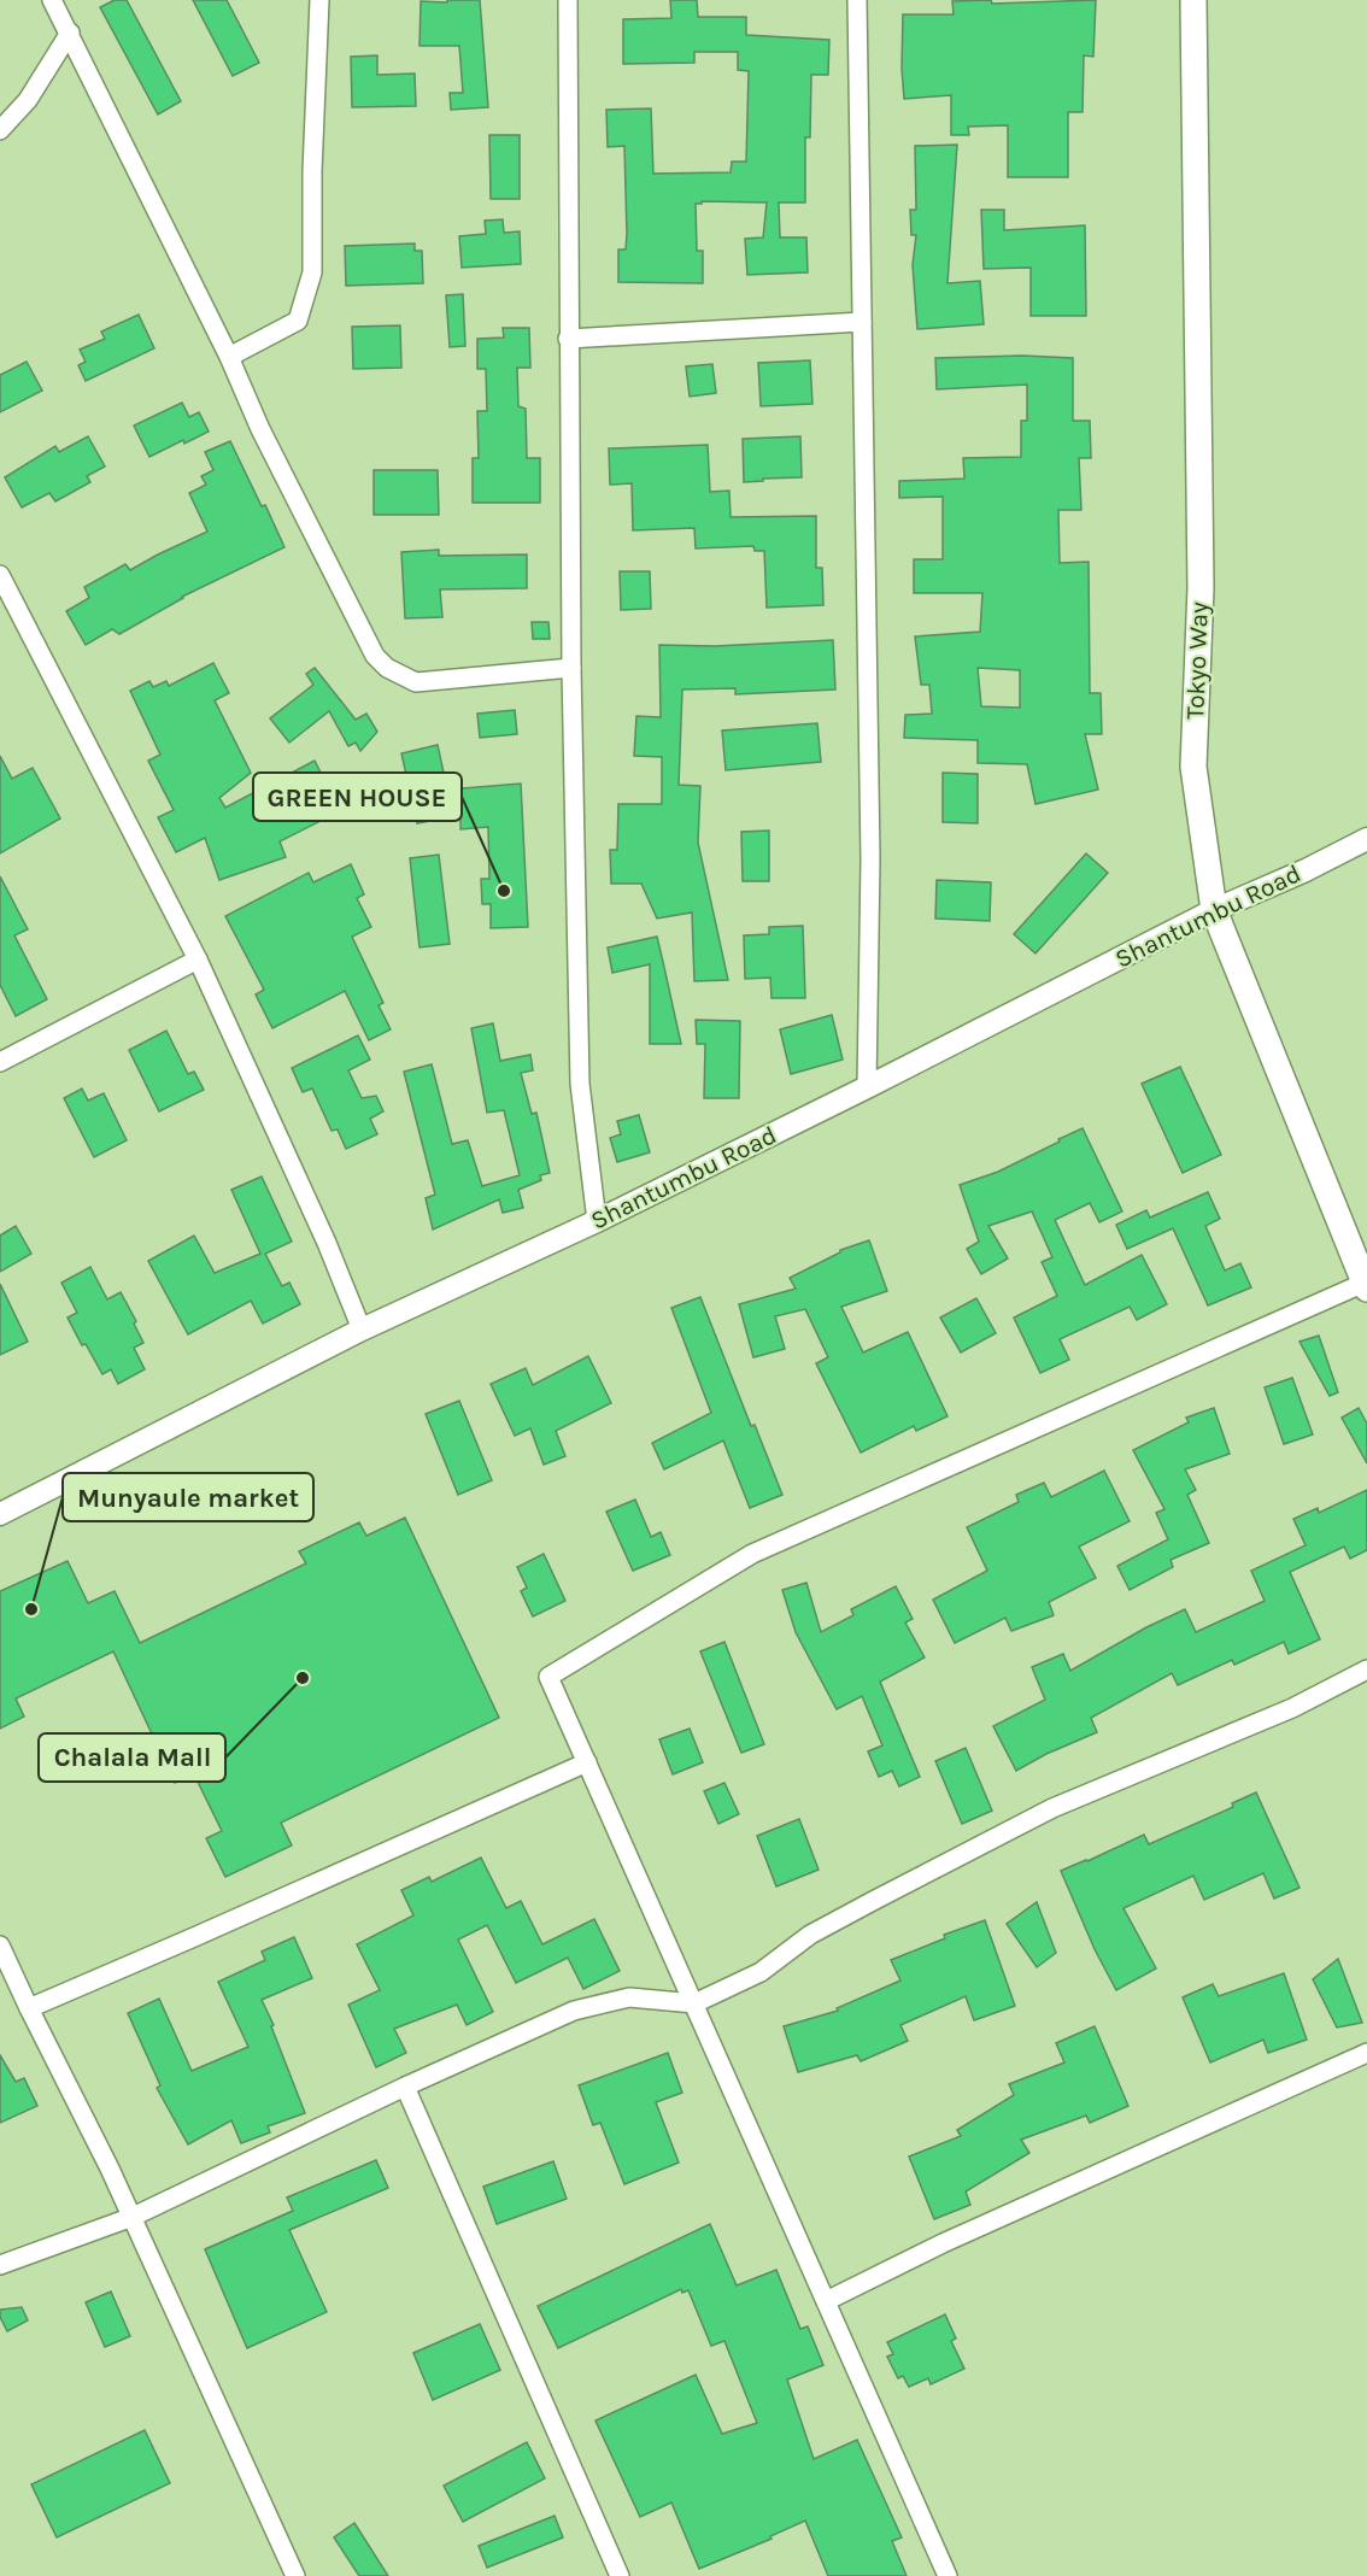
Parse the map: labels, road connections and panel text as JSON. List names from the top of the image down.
{
  "streets": {
    "main road": ["Tokyo Way"],
    "street": ["Shantumbu Road"]
  },
  "crossings": [
    ["Tokyo Way", "Shantumbu Road"]
  ],
  "places": ["GREEN HOUSE", "Munyaule market", "Chalala Mall"]
}
